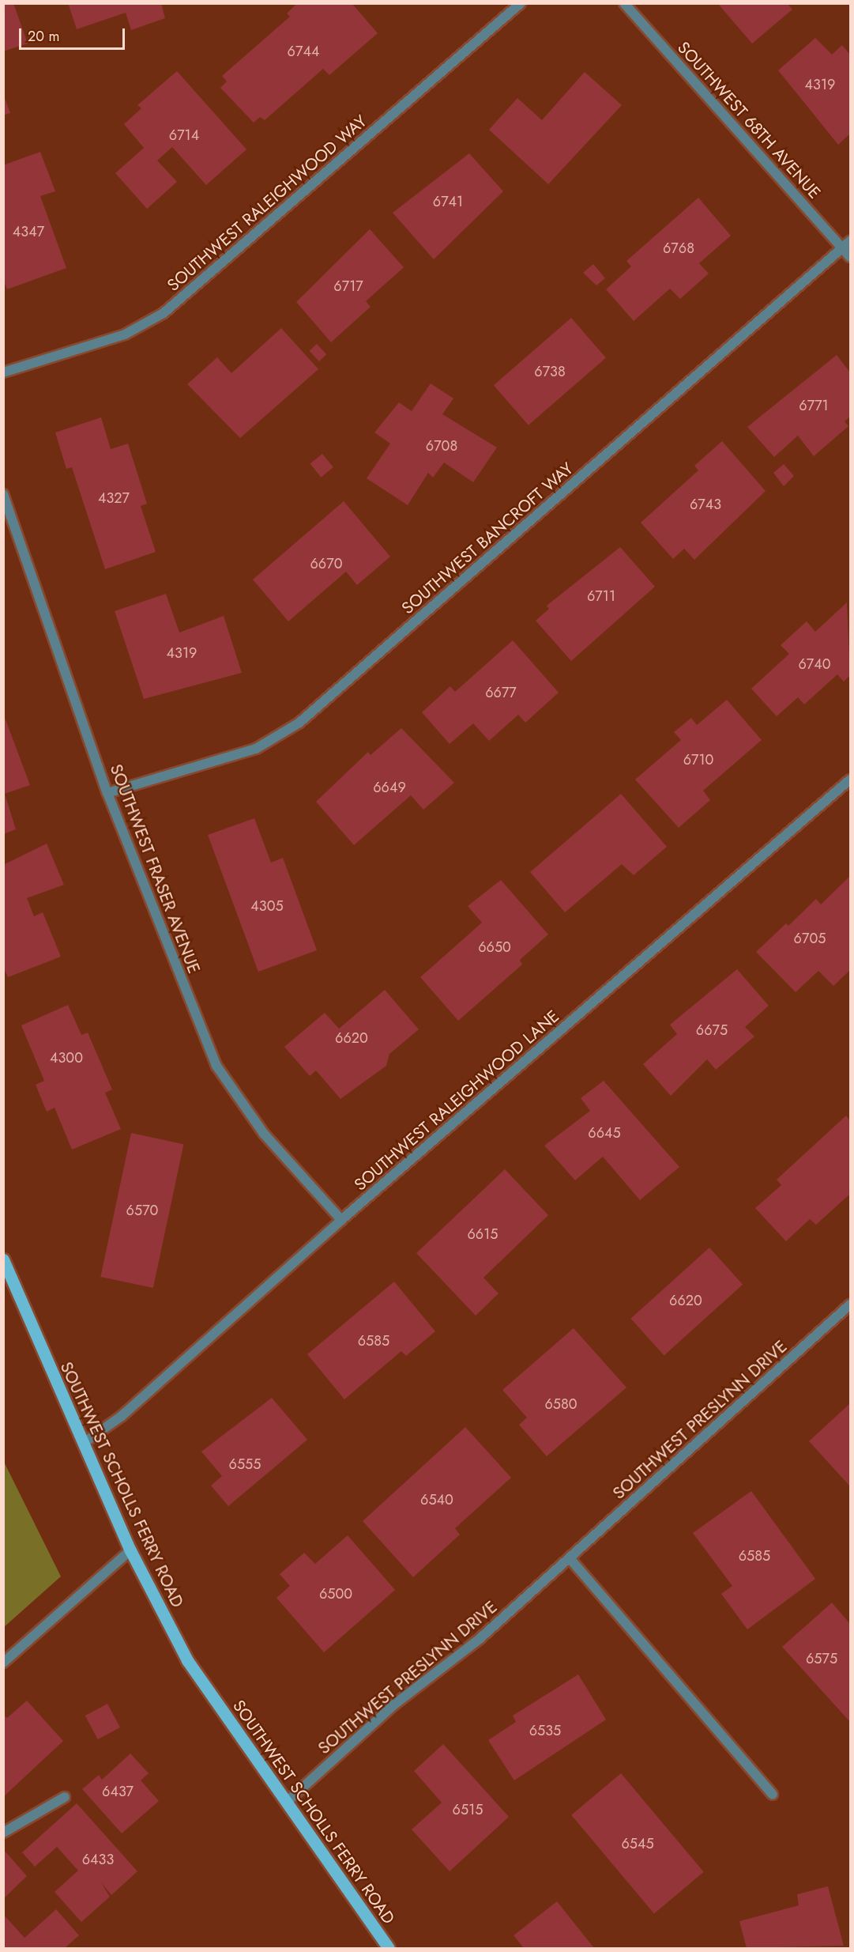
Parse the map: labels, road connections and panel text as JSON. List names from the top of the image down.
{
  "streets": {
    "main road": ["SOUTHWEST SCHOLLS FERRY ROAD"],
    "street": [
      "SOUTHWEST 68TH AVENUE",
      "SOUTHWEST RALEIGHWOOD WAY",
      "SOUTHWEST BANCROFT WAY",
      "SOUTHWEST FRASER AVENUE",
      "SOUTHWEST RALEIGHWOOD LANE",
      "SOUTHWEST PRESLYNN DRIVE"
    ]
  },
  "crossings": [
    ["SOUTHWEST 68TH AVENUE", "SOUTHWEST BANCROFT WAY"],
    ["SOUTHWEST BANCROFT WAY", "SOUTHWEST FRASER AVENUE"],
    ["SOUTHWEST FRASER AVENUE", "SOUTHWEST RALEIGHWOOD LANE"],
    ["SOUTHWEST RALEIGHWOOD LANE", "SOUTHWEST SCHOLLS FERRY ROAD"],
    ["SOUTHWEST PRESLYNN DRIVE", "SOUTHWEST SCHOLLS FERRY ROAD"]
  ],
  "house_numbers": [
    "6744",
    "4319",
    "6714",
    "6741",
    "4347",
    "6768",
    "6717",
    "6738",
    "6771",
    "6708",
    "4327",
    "6743",
    "6670",
    "6711",
    "4319",
    "6740",
    "6677",
    "6710",
    "6649",
    "4305",
    "6705",
    "6650",
    "6675",
    "6620",
    "4300",
    "6645",
    "6570",
    "6615",
    "6620",
    "6585",
    "6580",
    "6555",
    "6540",
    "6585",
    "6500",
    "6575",
    "6535",
    "6437",
    "6515",
    "6545",
    "6433"
  ],
  "scale_bar": "20 m"
}
